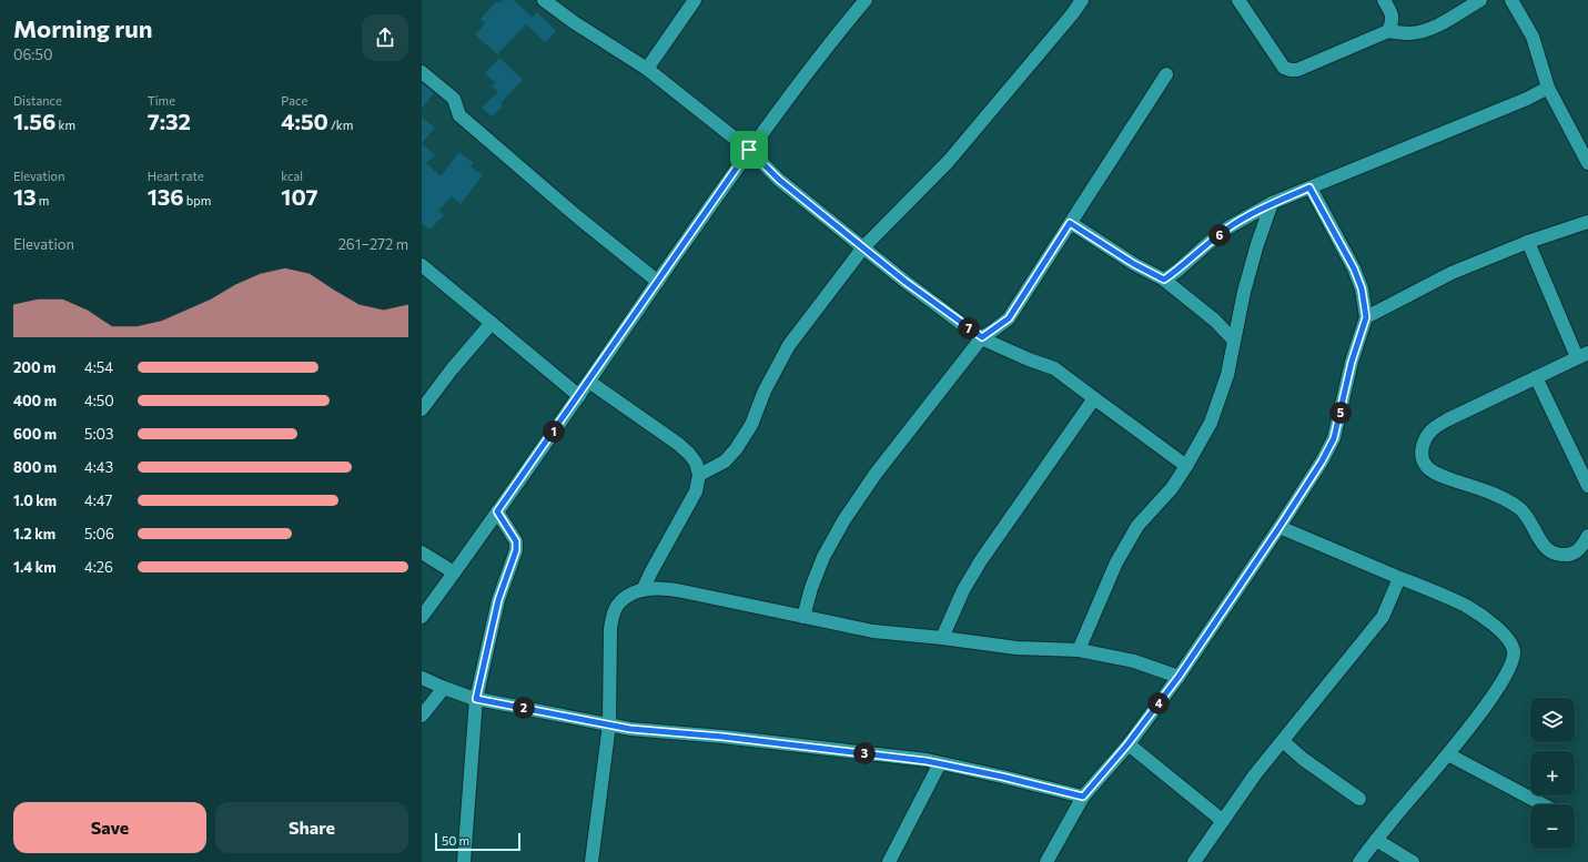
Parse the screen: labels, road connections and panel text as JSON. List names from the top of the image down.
{
  "scale_bar": "50 m",
  "page": {
    "heading": ["Morning run", "06:50"],
    "stats": [
      ["Distance", "1.56 km"],
      ["Time", "7:32"],
      ["Pace", "4:50 /km"],
      ["Elevation", "13 m"],
      ["Heart rate", "136 bpm"],
      ["kcal", "107"]
    ],
    "pins": [
      "6",
      "7",
      "5",
      "1",
      "4",
      "2",
      "3"
    ],
    "chart": ["Elevation", "261–272 m"],
    "list": [
      {
        "name": "200 m",
        "note": "4:54"
      },
      {
        "name": "400 m",
        "note": "4:50"
      },
      {
        "name": "600 m",
        "note": "5:03"
      },
      {
        "name": "800 m",
        "note": "4:43"
      },
      {
        "name": "1.0 km",
        "note": "4:47"
      },
      {
        "name": "1.2 km",
        "note": "5:06"
      },
      {
        "name": "1.4 km",
        "note": "4:26"
      }
    ],
    "map_buttons": ["+", "−"],
    "buttons": ["Save", "Share"],
    "scale": "50 m"
  }
}
